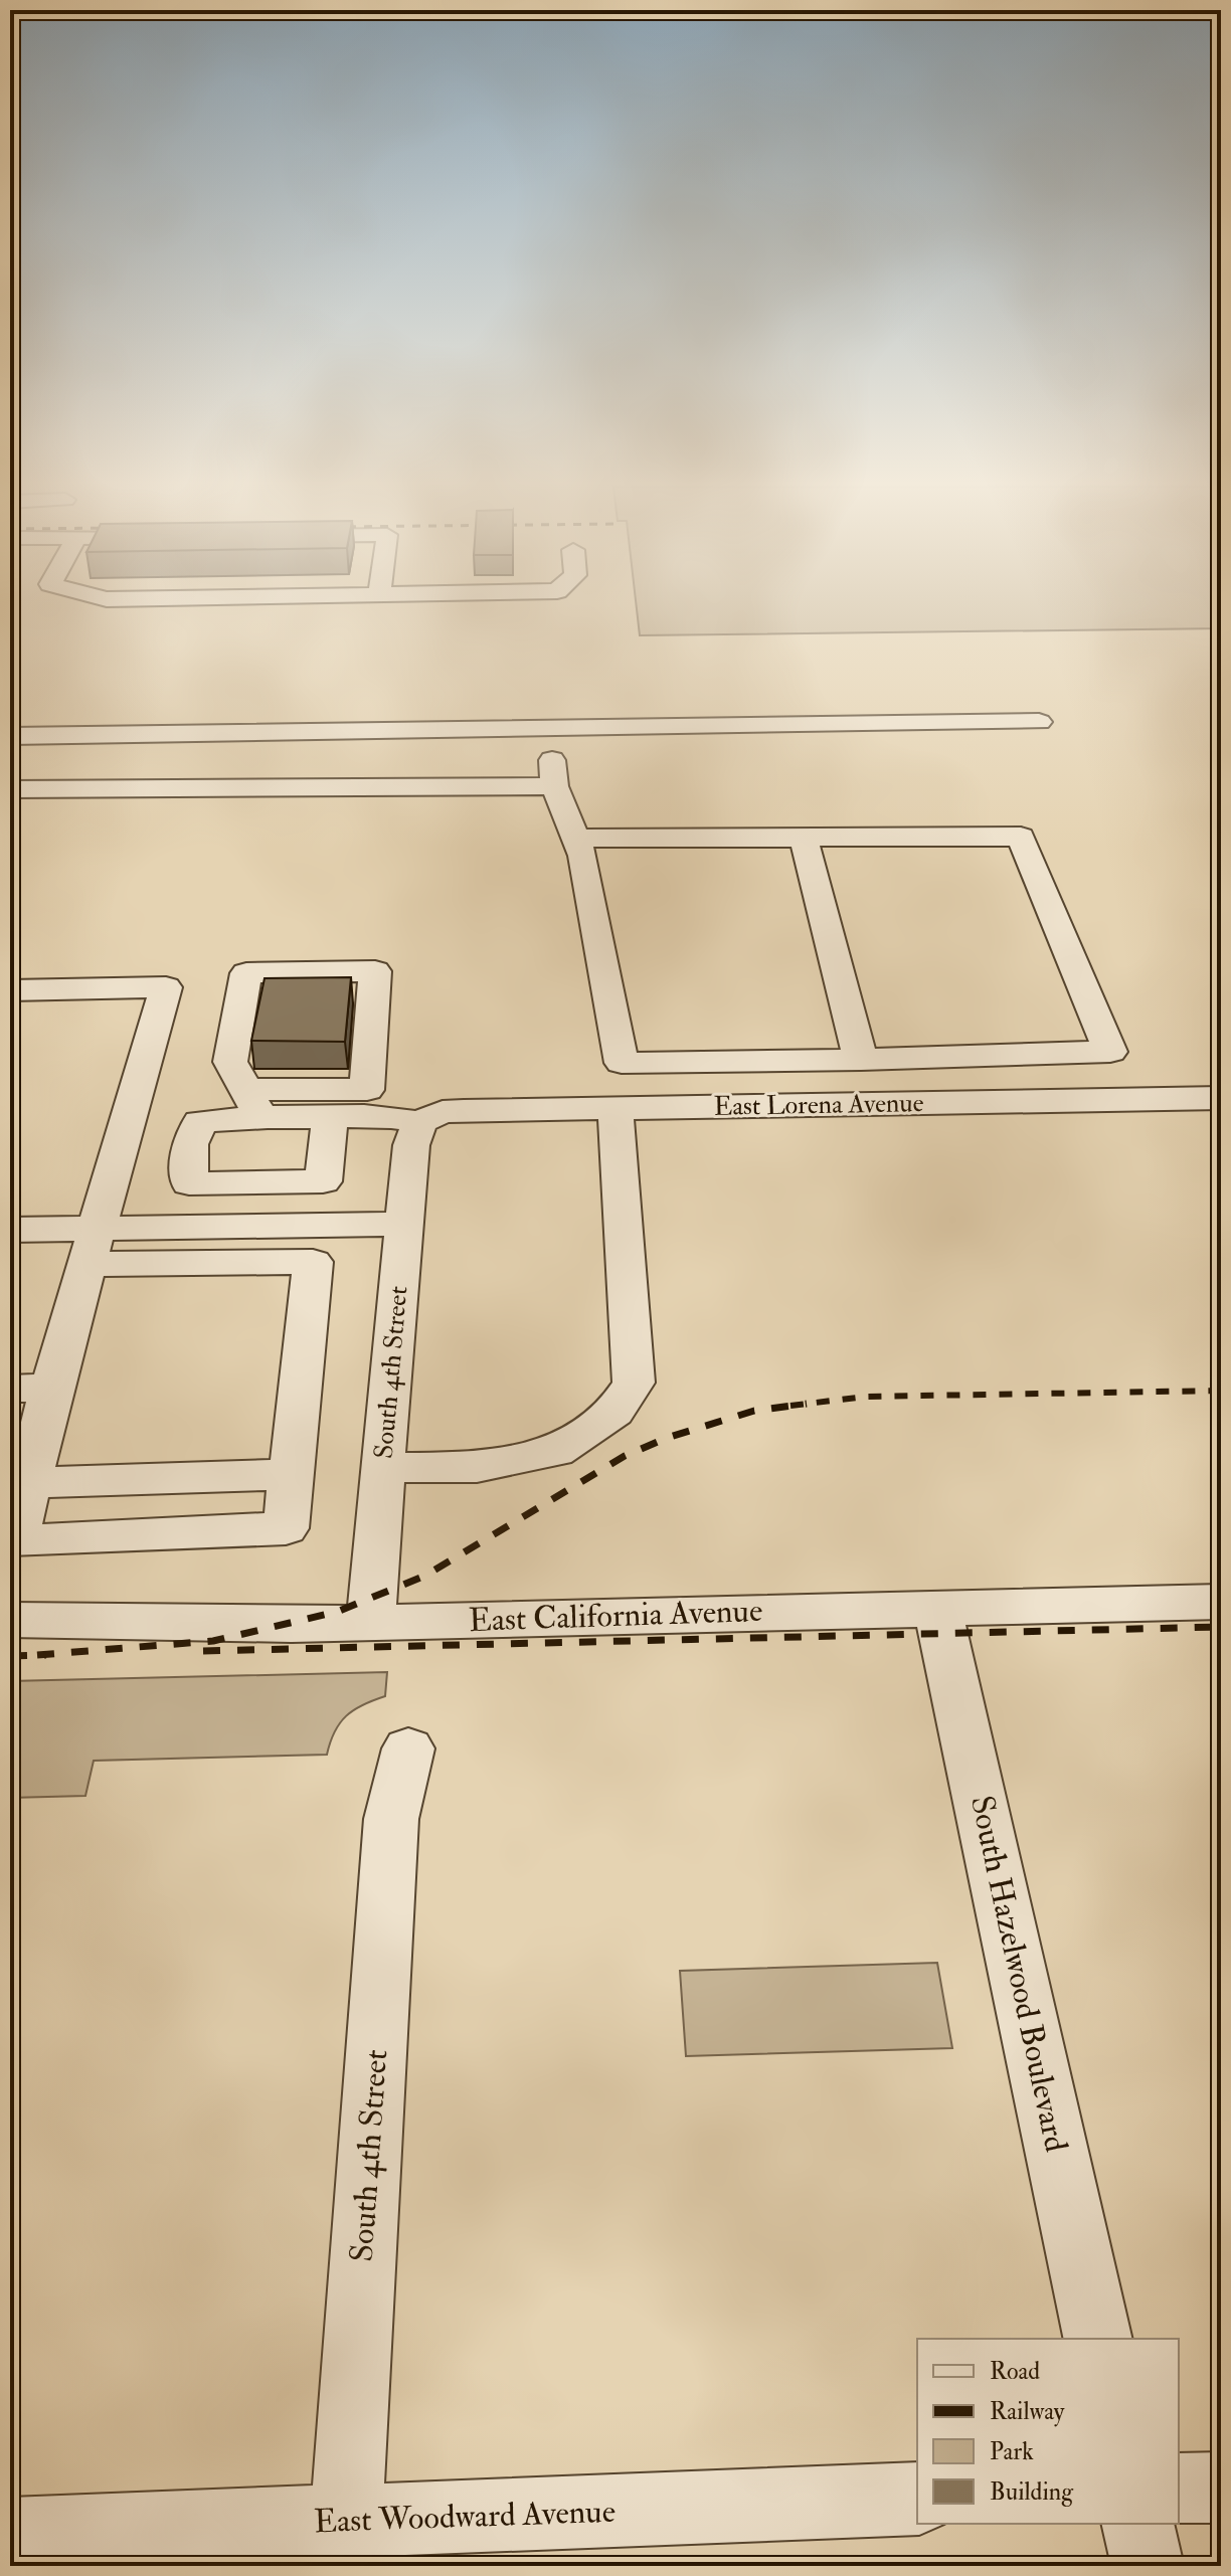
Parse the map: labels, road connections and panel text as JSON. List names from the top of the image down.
{
  "streets": {
    "street": [
      "East Lorena Avenue",
      "South 4th Street",
      "East California Avenue",
      "South Hazelwood Boulevard",
      "East Woodward Avenue"
    ]
  },
  "crossings": [
    ["East Lorena Avenue", "South 4th Street"],
    ["South 4th Street", "East California Avenue"],
    ["South 4th Street", "East Woodward Avenue"],
    ["East California Avenue", "South Hazelwood Boulevard"]
  ],
  "legend": [
    "Road",
    "Railway",
    "Park",
    "Building"
  ]
}
